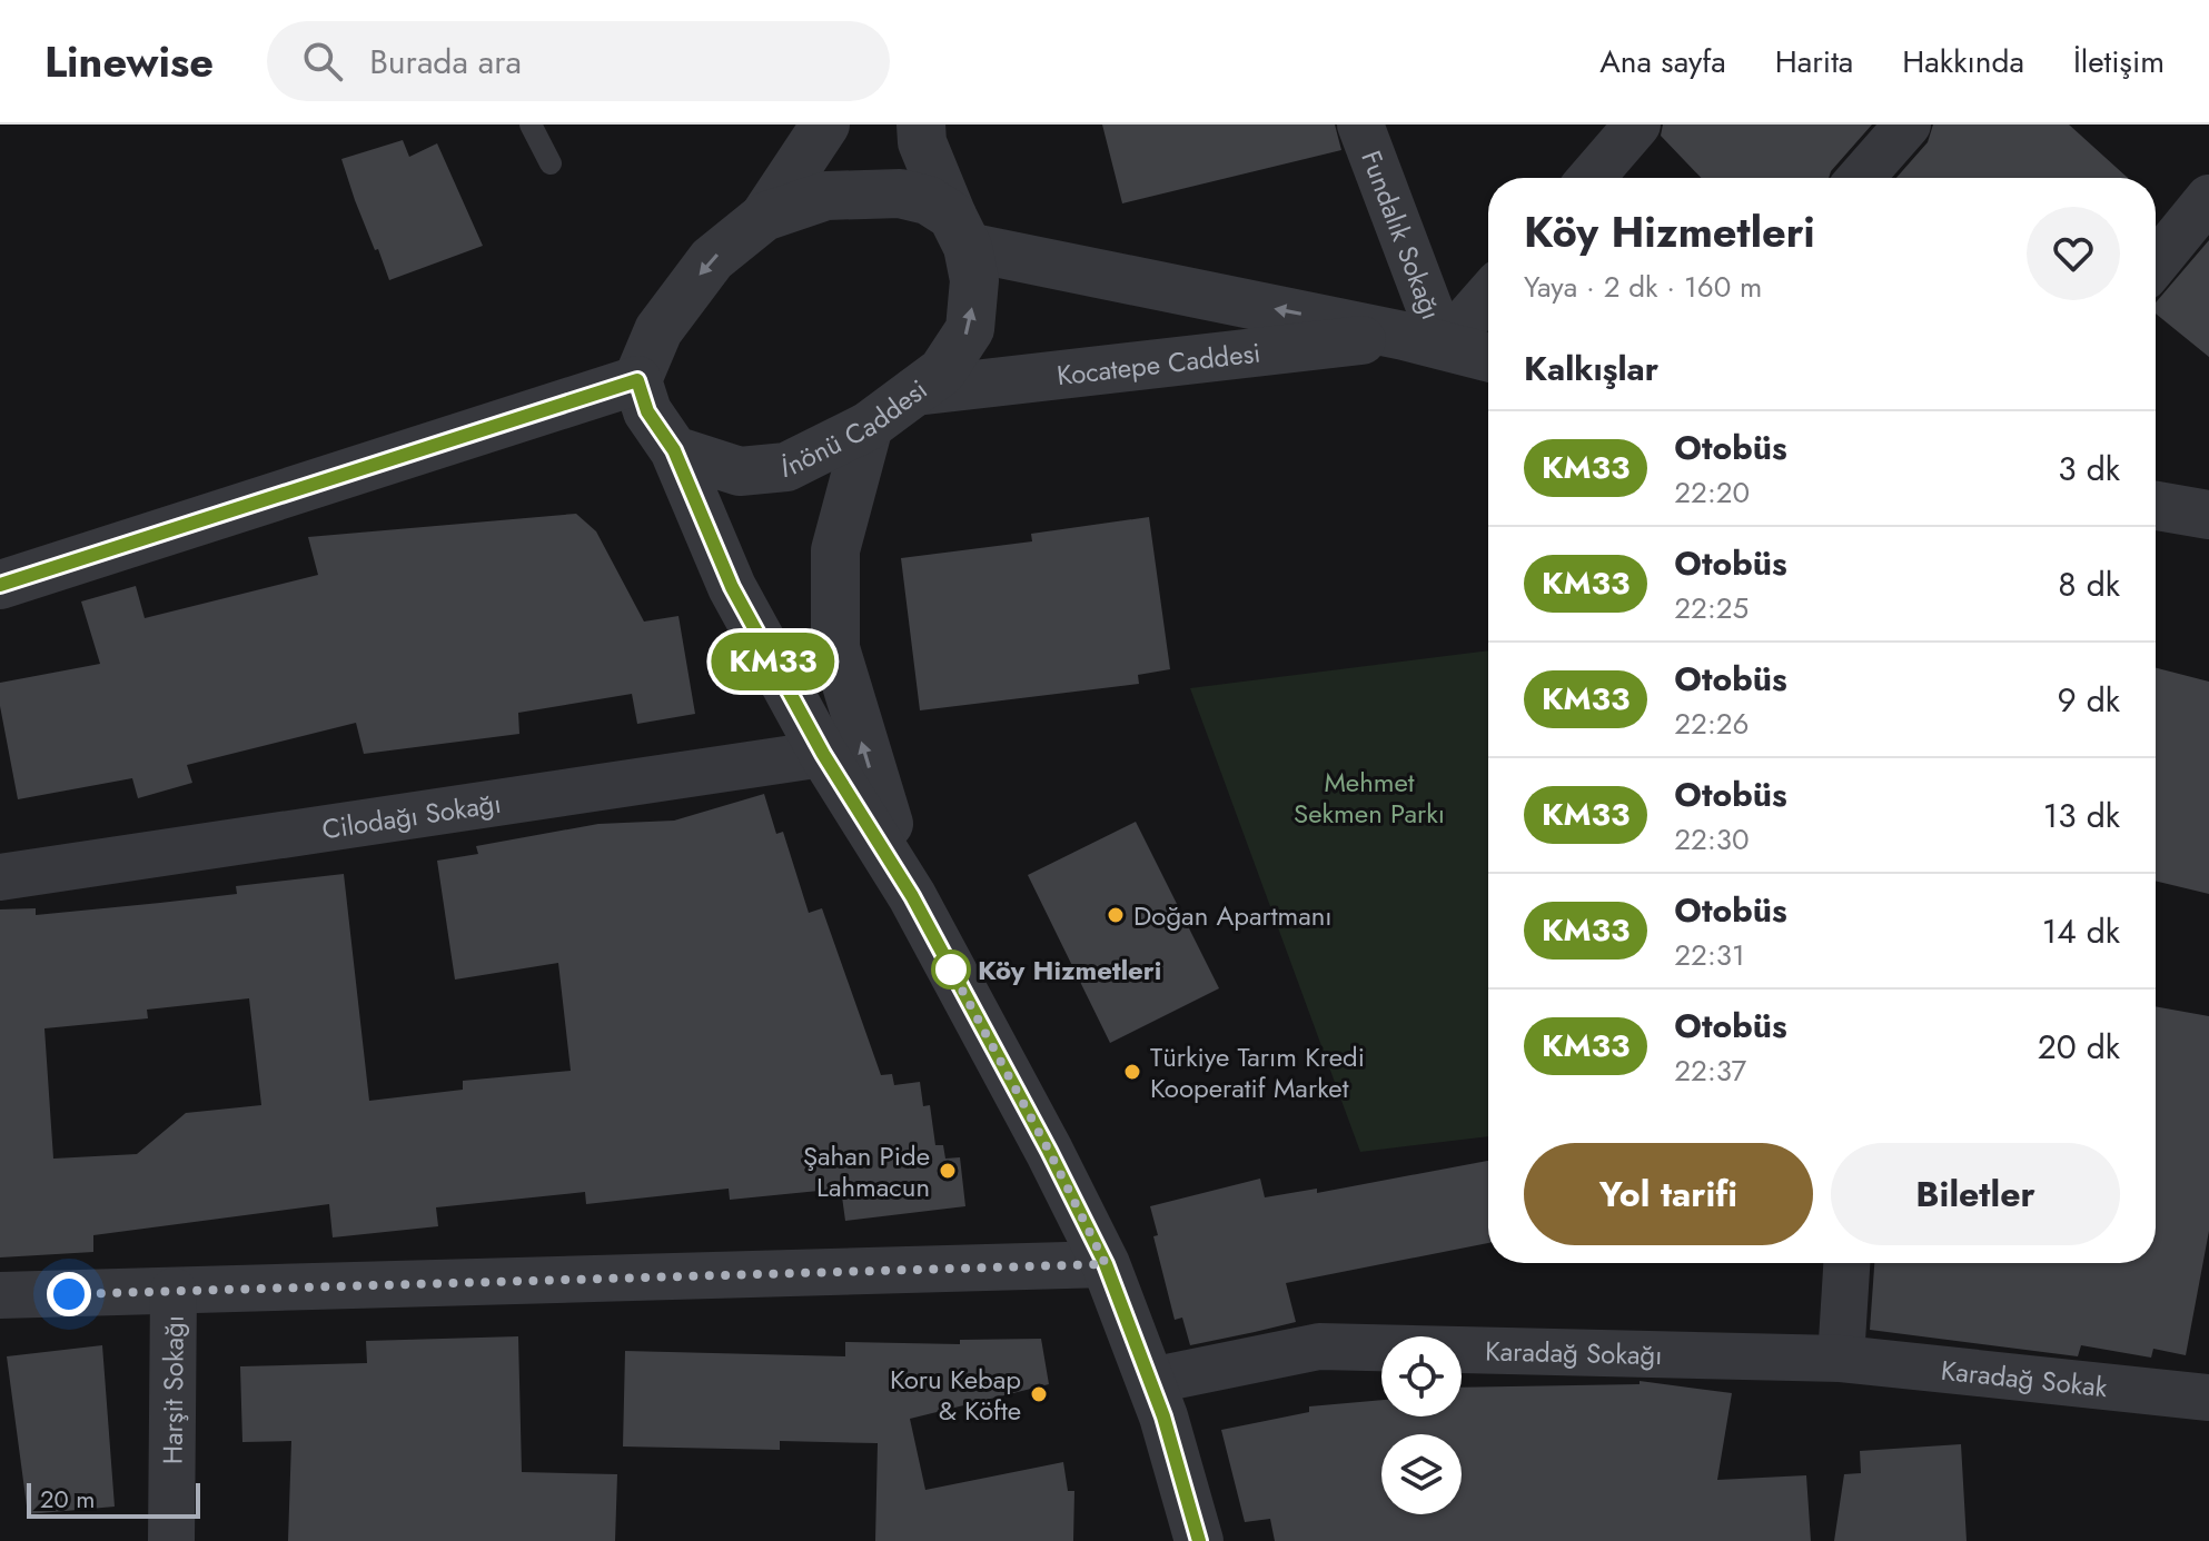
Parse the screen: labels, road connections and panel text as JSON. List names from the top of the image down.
{
  "streets": {
    "street": [
      "Fundalık Sokağı",
      "Kocatepe Caddesi",
      "İnönü Caddesi",
      "Cilodağı Sokağı",
      "Karadağ Sokağı",
      "Karadağ Sokak",
      "Harşit Sokağı"
    ]
  },
  "crossings": [
    ["Fundalık Sokağı", "Kocatepe Caddesi"],
    ["Kocatepe Caddesi", "İnönü Caddesi"],
    ["Karadağ Sokağı", "Karadağ Sokak"]
  ],
  "parks": ["Mehmet Sekmen Parkı"],
  "places": [
    "Doğan Apartmanı",
    "Köy Hizmetleri",
    "Türkiye Tarım Kredi Kooperatif Market",
    "Şahan Pide Lahmacun",
    "Koru Kebap & Köfte"
  ],
  "lines": ["bus line KM33"],
  "scale_bar": "20 m",
  "page": {
    "header": "Linewise",
    "search": "Burada ara",
    "nav": [
      "Ana sayfa",
      "Harita",
      "Hakkında",
      "İletişim"
    ],
    "on_map": "KM33",
    "heading": [
      ["Köy Hizmetleri", "Yaya · 2 dk · 160 m"],
      "Kalkışlar"
    ],
    "list": [
      {
        "mark": "KM33",
        "name": "Otobüs",
        "note": "22:20",
        "value": "3 dk"
      },
      {
        "mark": "KM33",
        "name": "Otobüs",
        "note": "22:25",
        "value": "8 dk"
      },
      {
        "mark": "KM33",
        "name": "Otobüs",
        "note": "22:26",
        "value": "9 dk"
      },
      {
        "mark": "KM33",
        "name": "Otobüs",
        "note": "22:30",
        "value": "13 dk"
      },
      {
        "mark": "KM33",
        "name": "Otobüs",
        "note": "22:31",
        "value": "14 dk"
      },
      {
        "mark": "KM33",
        "name": "Otobüs",
        "note": "22:37",
        "value": "20 dk"
      }
    ],
    "buttons": ["Yol tarifi", "Biletler"],
    "scale": "20 m"
  }
}
